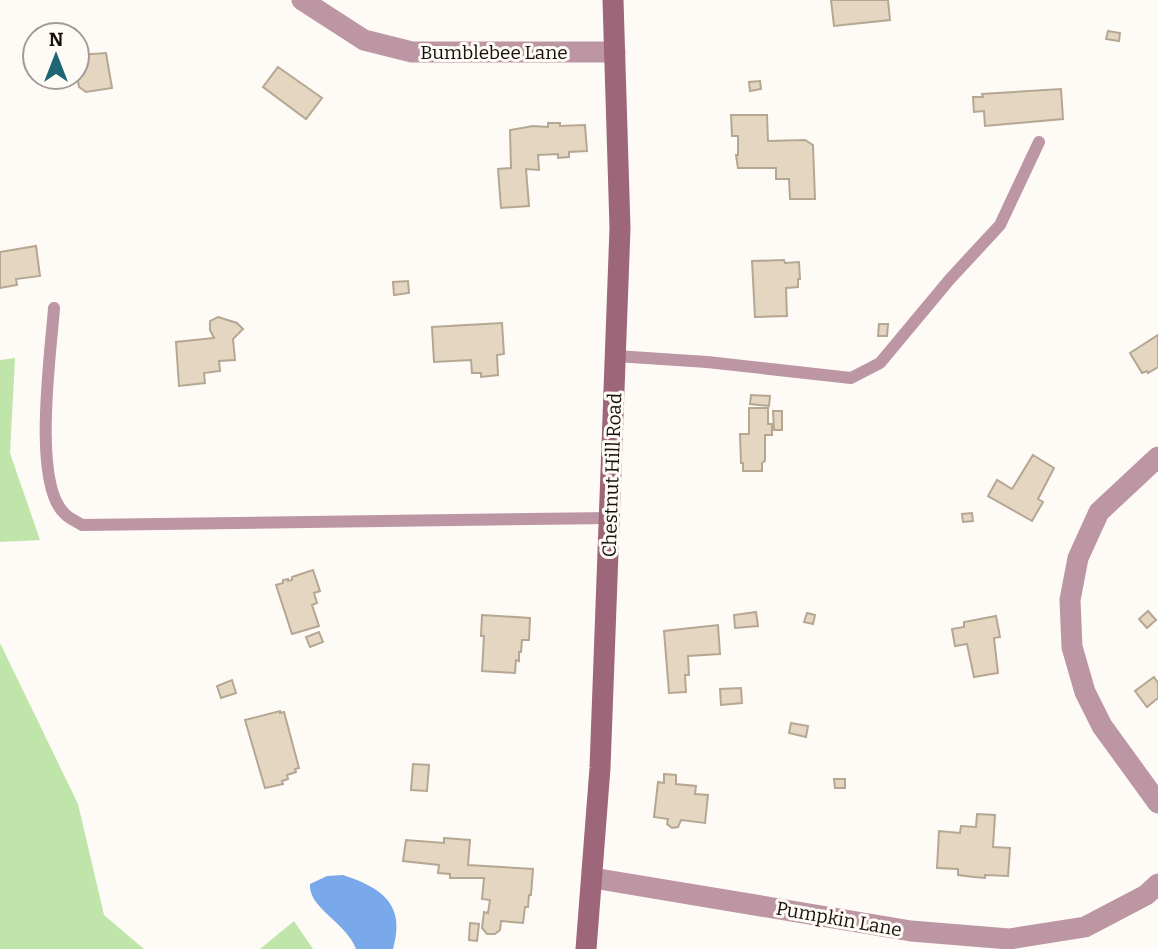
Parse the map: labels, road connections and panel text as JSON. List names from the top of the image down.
{
  "streets": {
    "main road": ["Chestnut Hill Road"],
    "street": ["Bumblebee Lane", "Pumpkin Lane"]
  },
  "crossings": [
    ["Bumblebee Lane", "Chestnut Hill Road"],
    ["Chestnut Hill Road", "Pumpkin Lane"]
  ],
  "north": "top"
}
